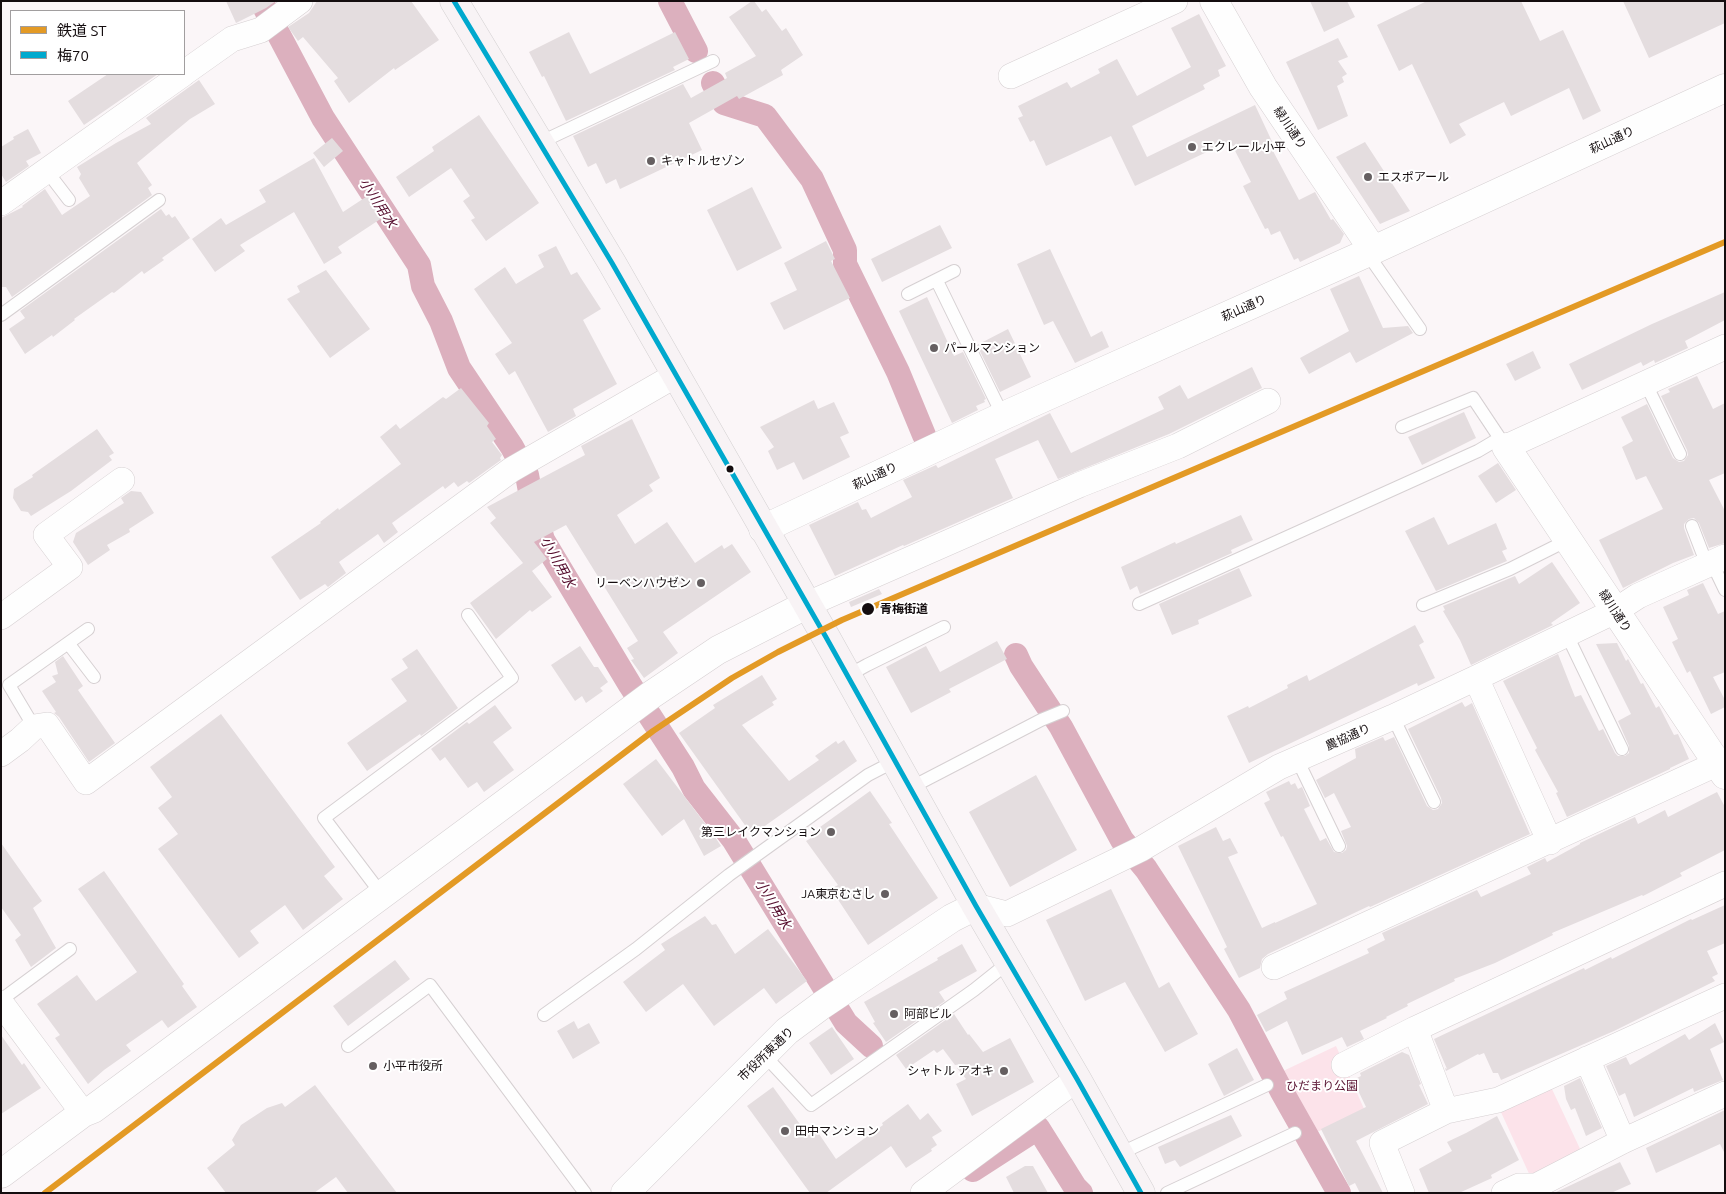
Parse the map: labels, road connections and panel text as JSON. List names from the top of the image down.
{
  "streets": {
    "street": [
      "緑川通り",
      "萩山通り",
      "農協通り",
      "市役所東通り"
    ]
  },
  "crossings": [
    ["緑川通り", "萩山通り"],
    ["緑川通り", "農協通り"],
    ["農協通り", "市役所東通り"]
  ],
  "water": ["小川用水"],
  "parks": ["ひだまり公園"],
  "places": [
    "エクレール小平",
    "キャトルセゾン",
    "エスポアール",
    "パールマンション",
    "リーベンハウゼン",
    "青梅街道",
    "第三レイクマンション",
    "JA東京むさし",
    "阿部ビル",
    "小平市役所",
    "シャトル アオキ",
    "田中マンション"
  ],
  "lines": ["transit line 梅70", "rail line ST"],
  "legend": ["鉄道 ST", "梅70"]
}
